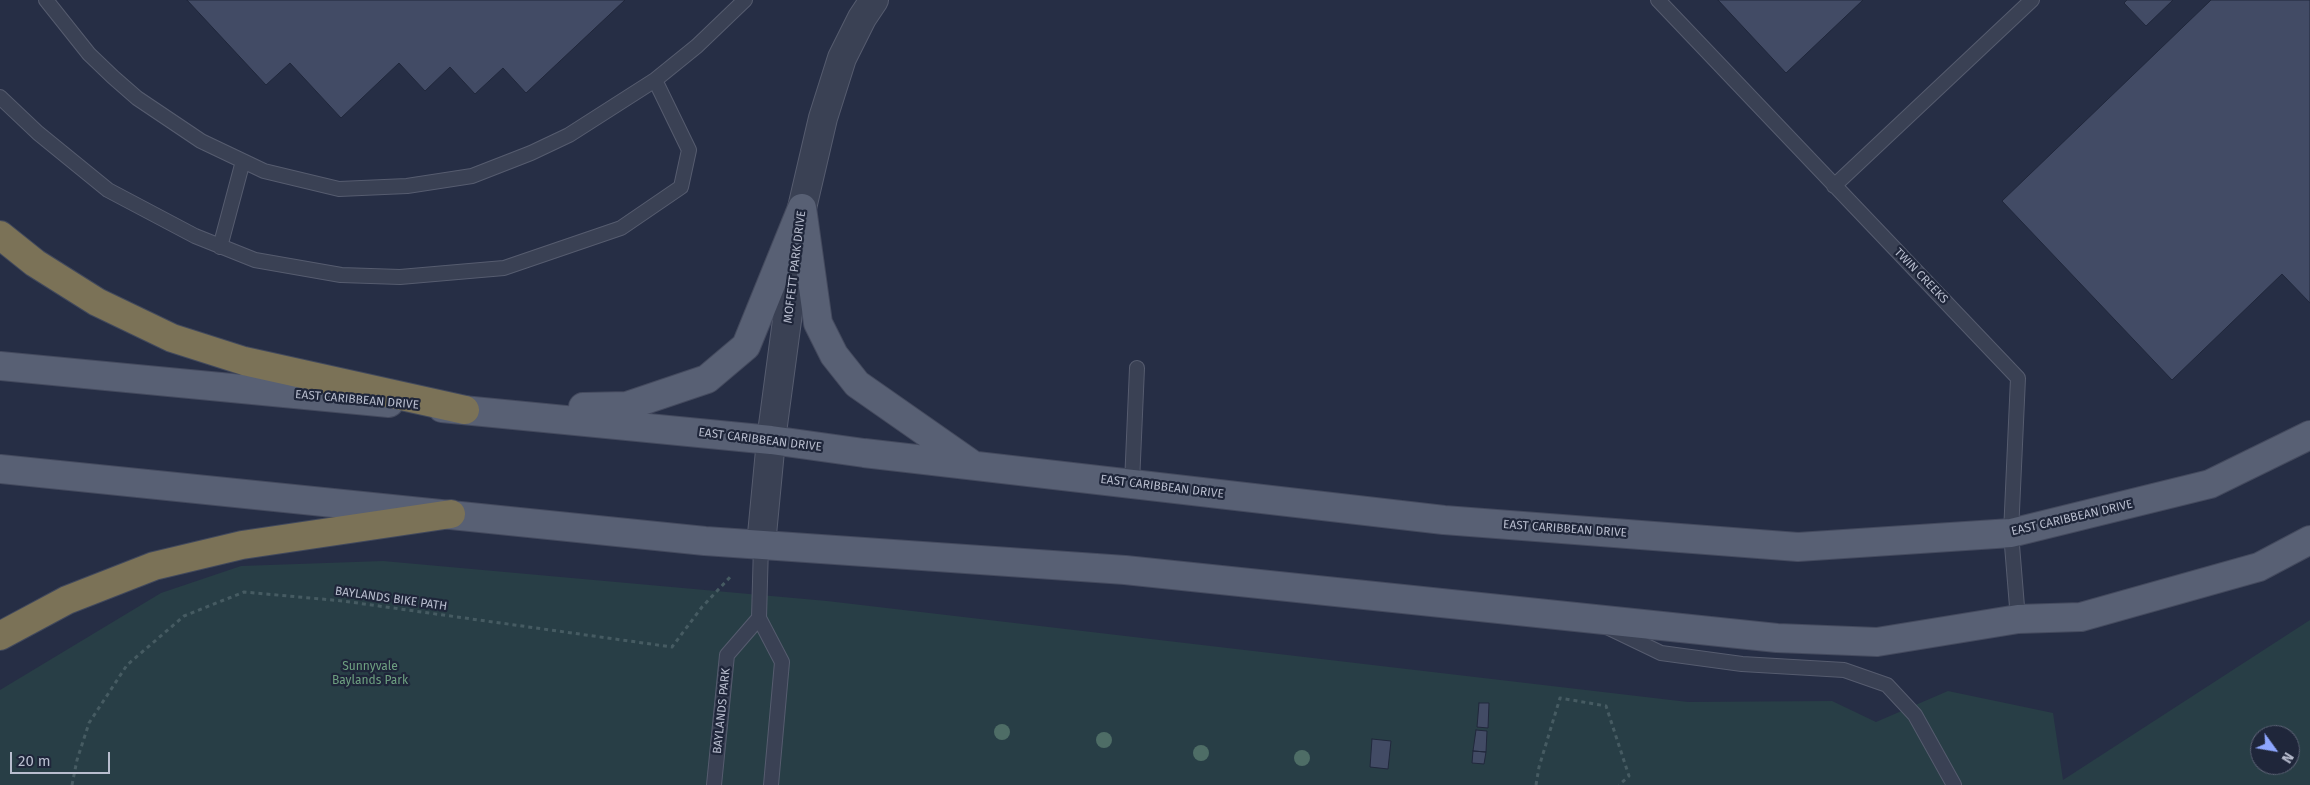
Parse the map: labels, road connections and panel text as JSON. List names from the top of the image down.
{
  "streets": {
    "main road": ["EAST CARIBBEAN DRIVE"],
    "street": ["MOFFETT PARK DRIVE"],
    "lane": ["TWIN CREEKS", "BAYLANDS PARK"],
    "path": ["BAYLANDS BIKE PATH"]
  },
  "crossings": [
    ["MOFFETT PARK DRIVE", "EAST CARIBBEAN DRIVE"],
    ["MOFFETT PARK DRIVE", "BAYLANDS BIKE PATH"],
    ["TWIN CREEKS", "EAST CARIBBEAN DRIVE"]
  ],
  "parks": ["Sunnyvale Baylands Park"],
  "scale_bar": "20 m",
  "north": "bottom right"
}
